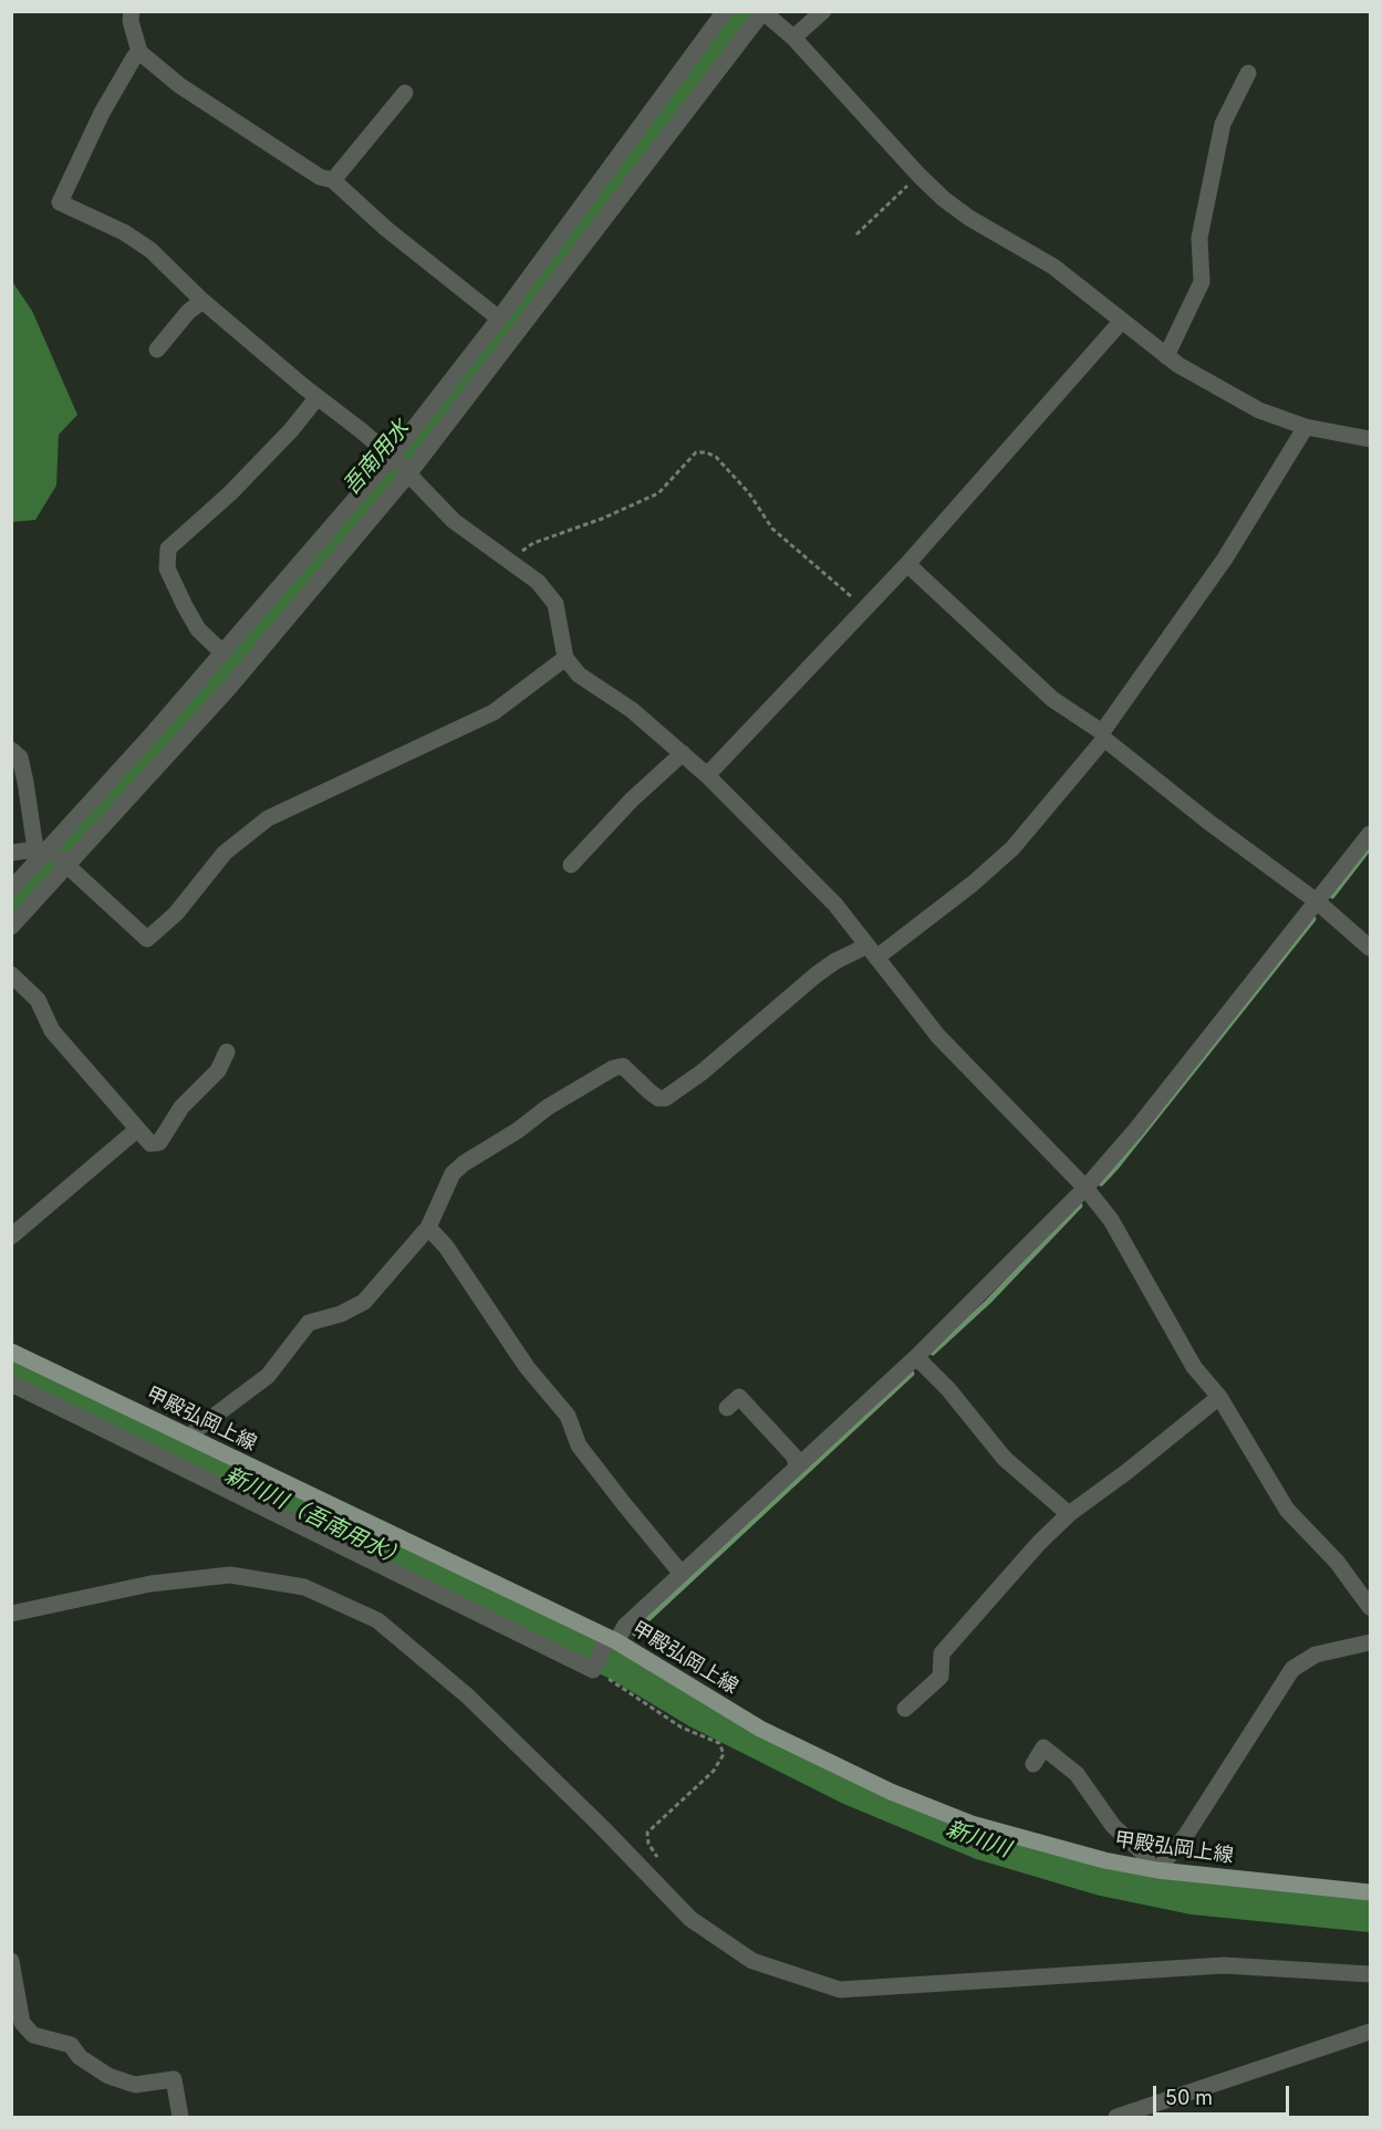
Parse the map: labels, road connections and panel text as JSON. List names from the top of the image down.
{
  "streets": {
    "main road": ["甲殿弘岡上線"]
  },
  "water": ["吾南用水", "新川川（吾南用水）", "新川川"],
  "scale_bar": "50 m"
}
